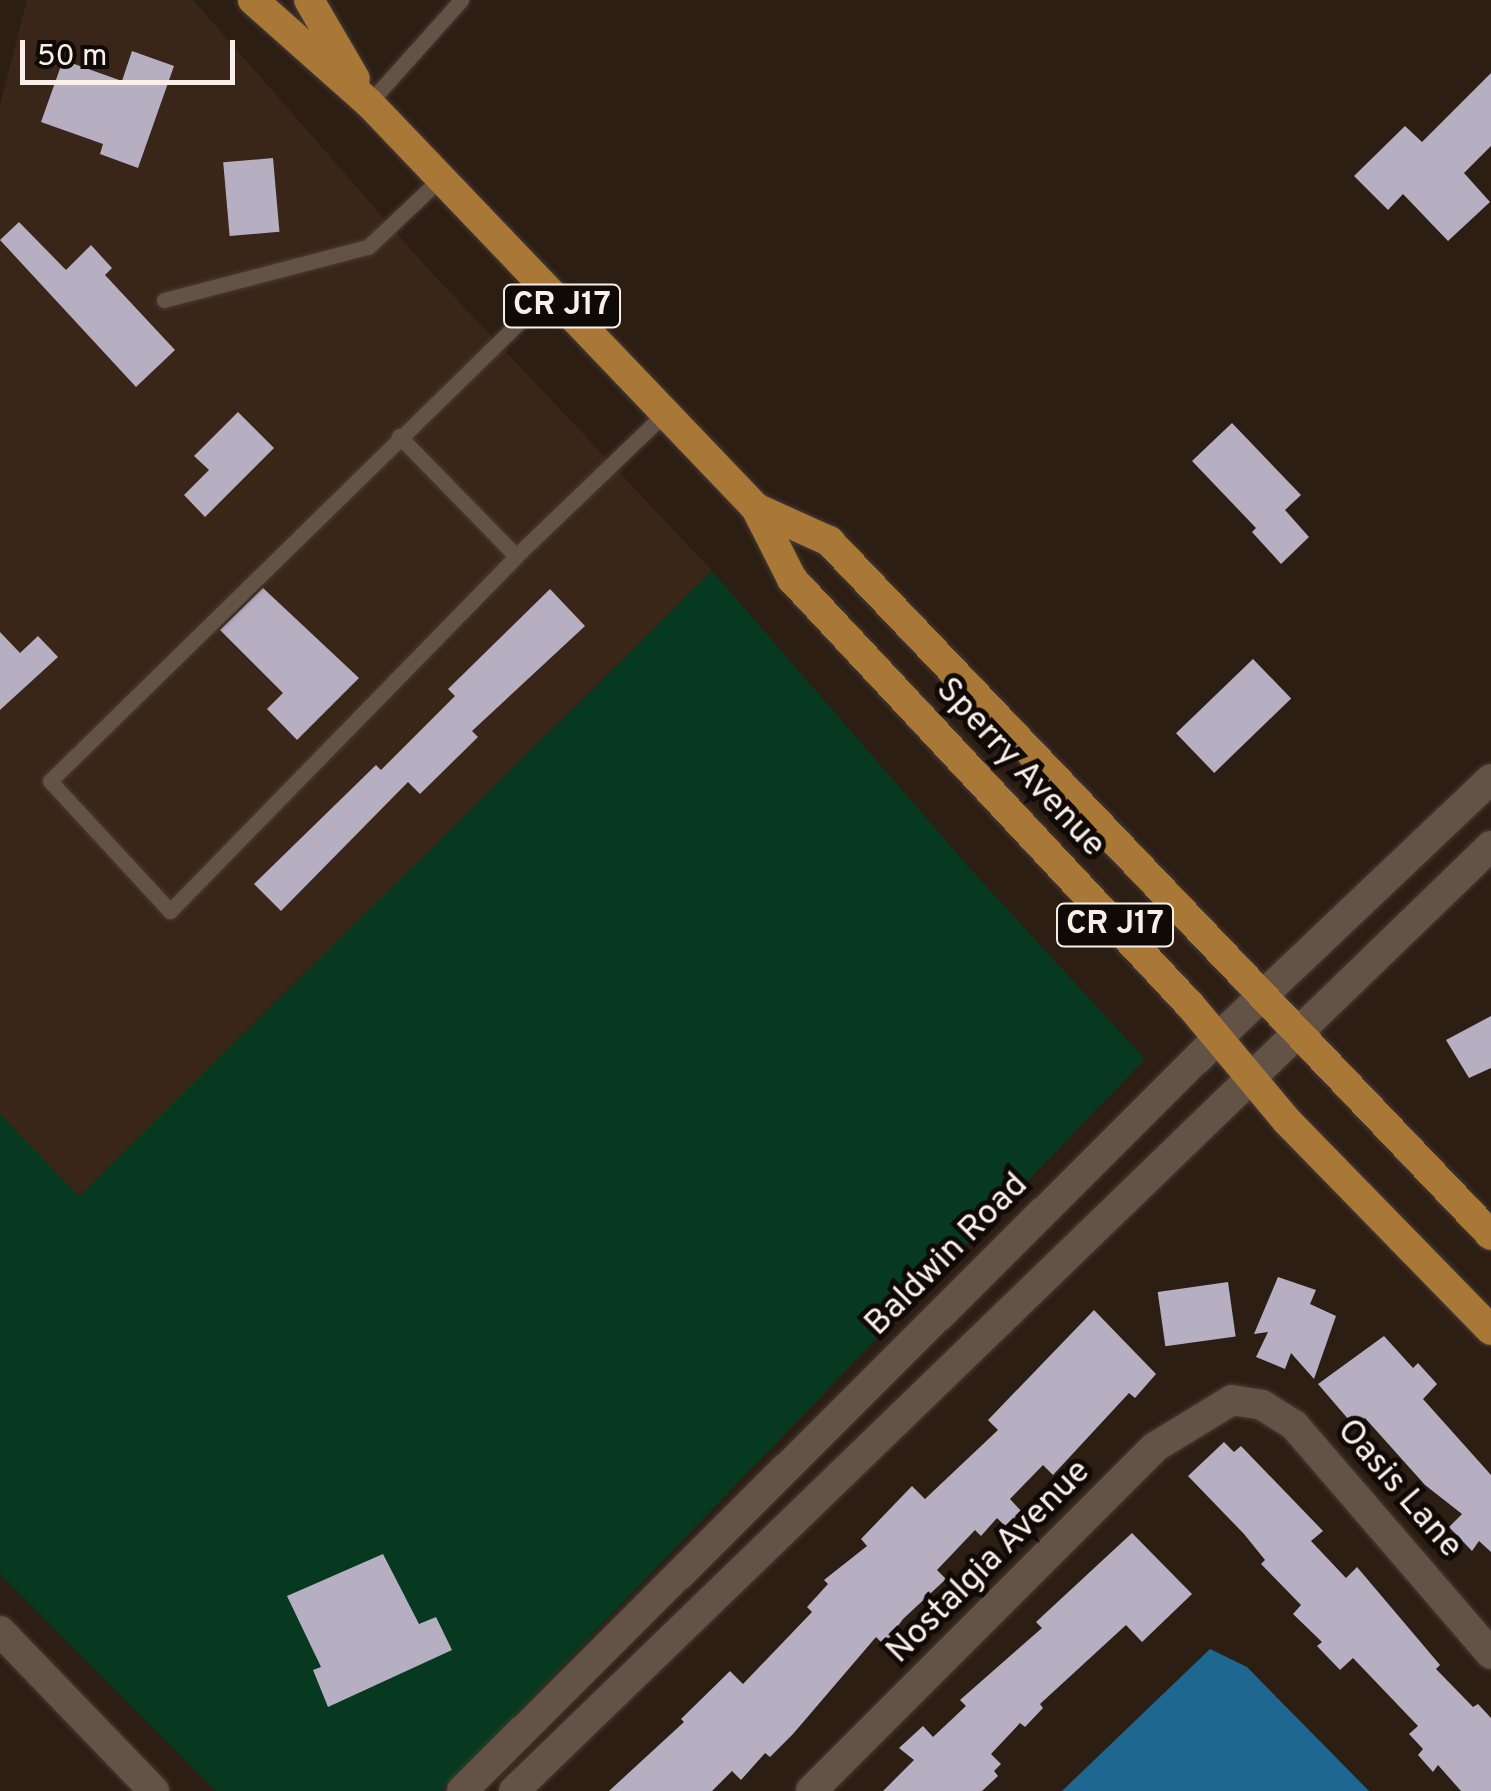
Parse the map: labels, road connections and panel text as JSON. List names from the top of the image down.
{
  "streets": {
    "main road": [
      "CR J17",
      "Sperry Avenue",
      "Baldwin Road",
      "Oasis Lane",
      "Nostalgia Avenue"
    ]
  },
  "crossings": [
    ["Sperry Avenue", "Baldwin Road"],
    ["Oasis Lane", "Nostalgia Avenue"]
  ],
  "scale_bar": "50 m"
}
